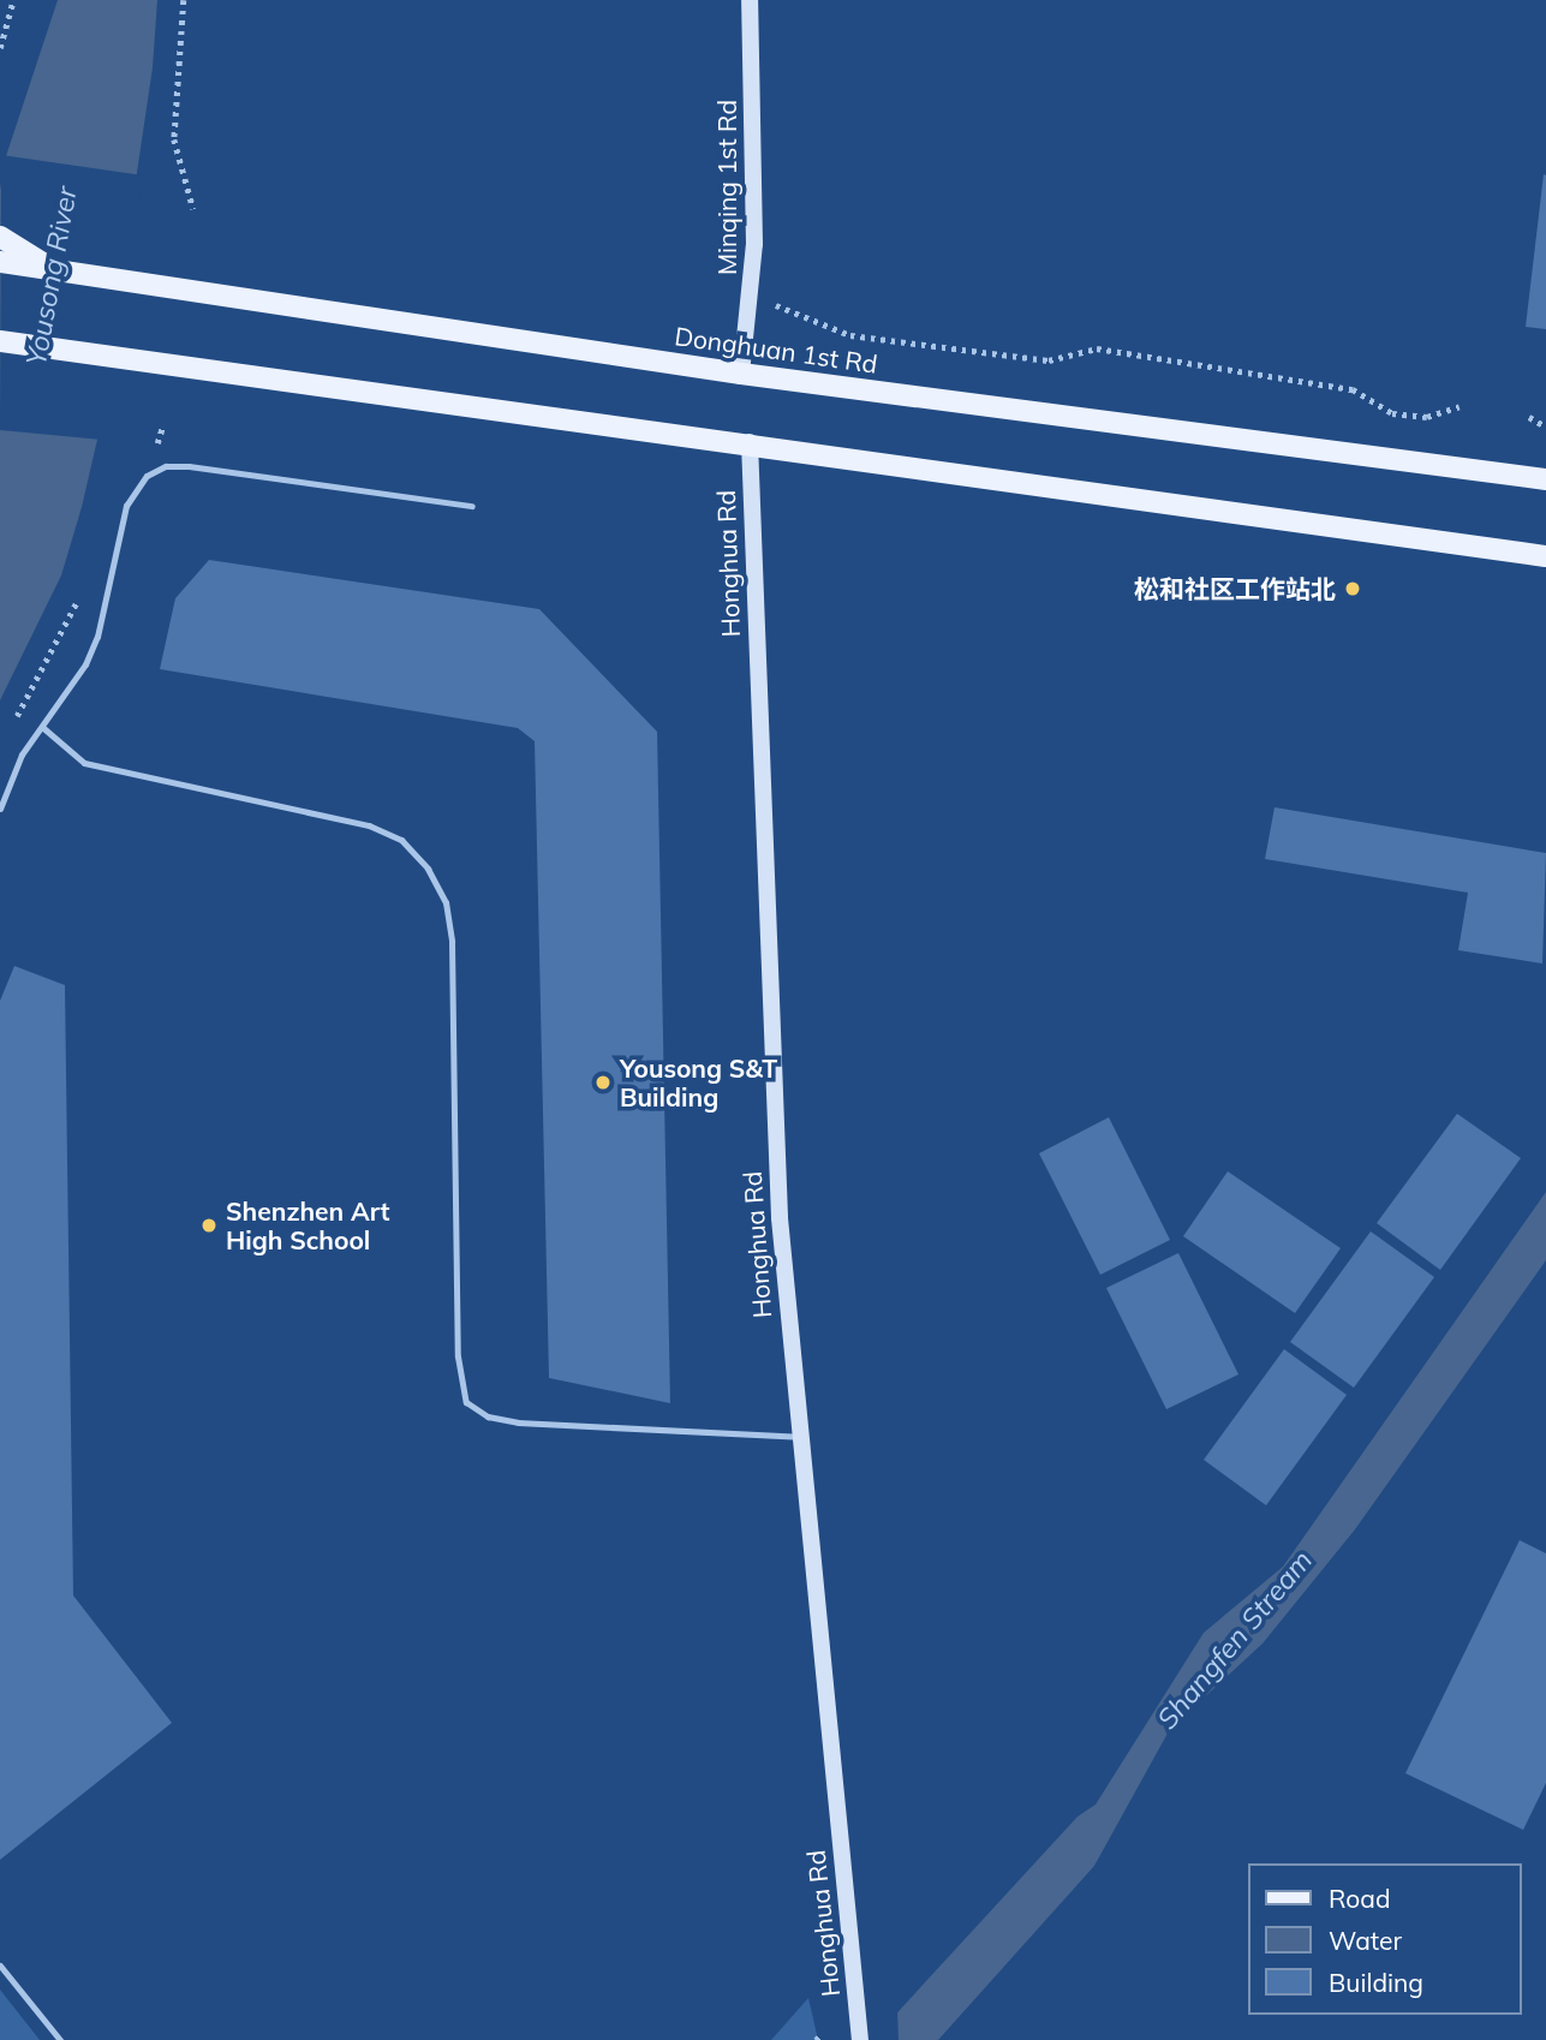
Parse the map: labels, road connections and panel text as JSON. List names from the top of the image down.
{
  "streets": {
    "main road": ["Donghuan 1st Rd"],
    "street": ["Minqing 1st Rd", "Honghua Rd"]
  },
  "crossings": [
    ["Minqing 1st Rd", "Donghuan 1st Rd"]
  ],
  "water": ["Yousong River", "Shangfen Stream"],
  "places": ["松和社区工作站北", "Yousong S&T Building", "Shenzhen Art High School"],
  "legend": ["Road", "Water", "Building"]
}
